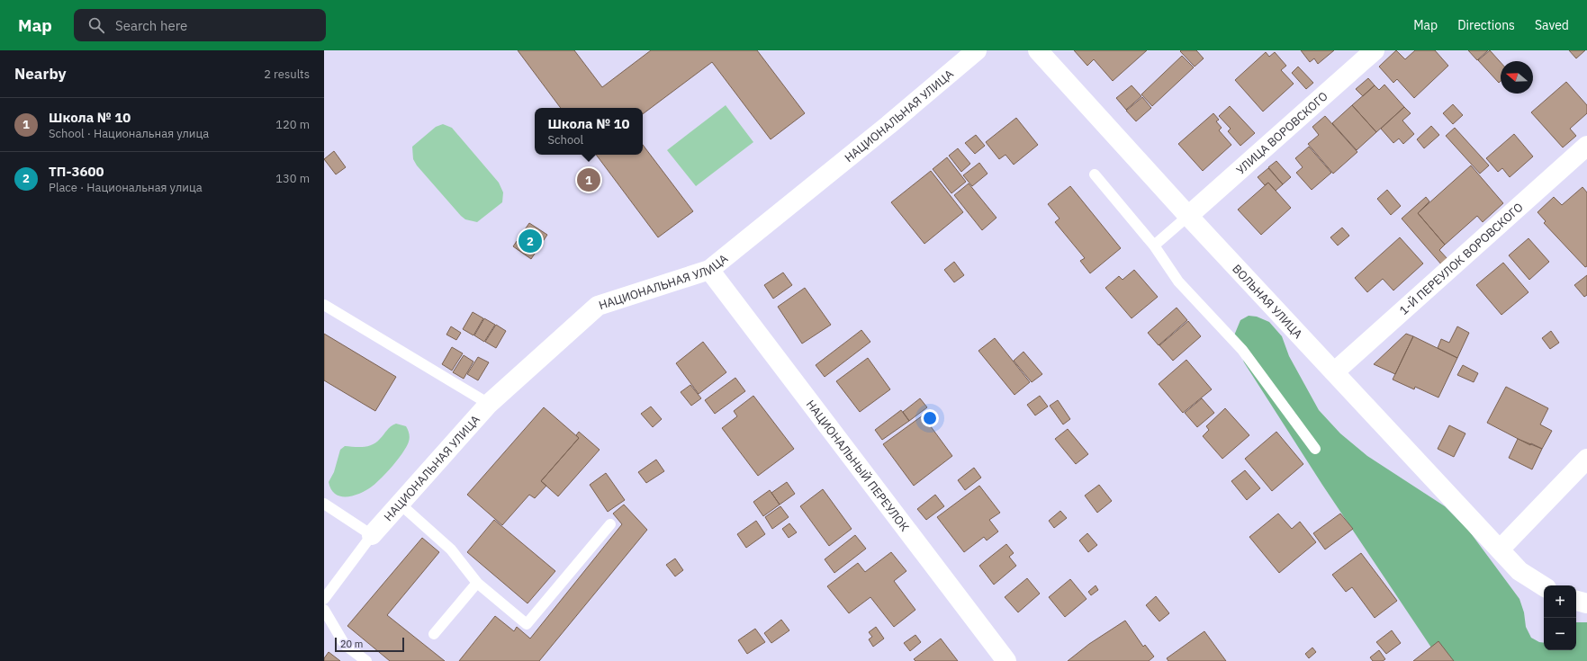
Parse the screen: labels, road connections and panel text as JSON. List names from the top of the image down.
{
  "streets": {
    "street": [
      "НАЦИОНАЛЬНАЯ УЛИЦА",
      "УЛИЦА ВОРОВСКОГО",
      "1-Й ПЕРЕУЛОК ВОРОВСКОГО",
      "ВОЛЬНАЯ УЛИЦА",
      "НАЦИОНАЛЬНЫЙ ПЕРЕУЛОК"
    ]
  },
  "crossings": [
    ["НАЦИОНАЛЬНАЯ УЛИЦА", "НАЦИОНАЛЬНЫЙ ПЕРЕУЛОК"],
    ["УЛИЦА ВОРОВСКОГО", "ВОЛЬНАЯ УЛИЦА"],
    ["1-Й ПЕРЕУЛОК ВОРОВСКОГО", "ВОЛЬНАЯ УЛИЦА"]
  ],
  "scale_bar": "20 m",
  "north": "left",
  "page": {
    "header": "Map",
    "search": "Search here",
    "nav": ["Map", "Directions", "Saved"],
    "heading": ["Nearby", "2 results"],
    "list": [
      {
        "mark": "1",
        "name": "Школа № 10",
        "note": "School · Национальная улица",
        "value": "120 m"
      },
      {
        "mark": "2",
        "name": "ТП-3600",
        "note": "Place · Национальная улица",
        "value": "130 m"
      }
    ],
    "popup": ["Школа № 10", "School"],
    "pins": ["1", "2"],
    "map_buttons": ["+", "−"],
    "scale": "20 m"
  }
}
